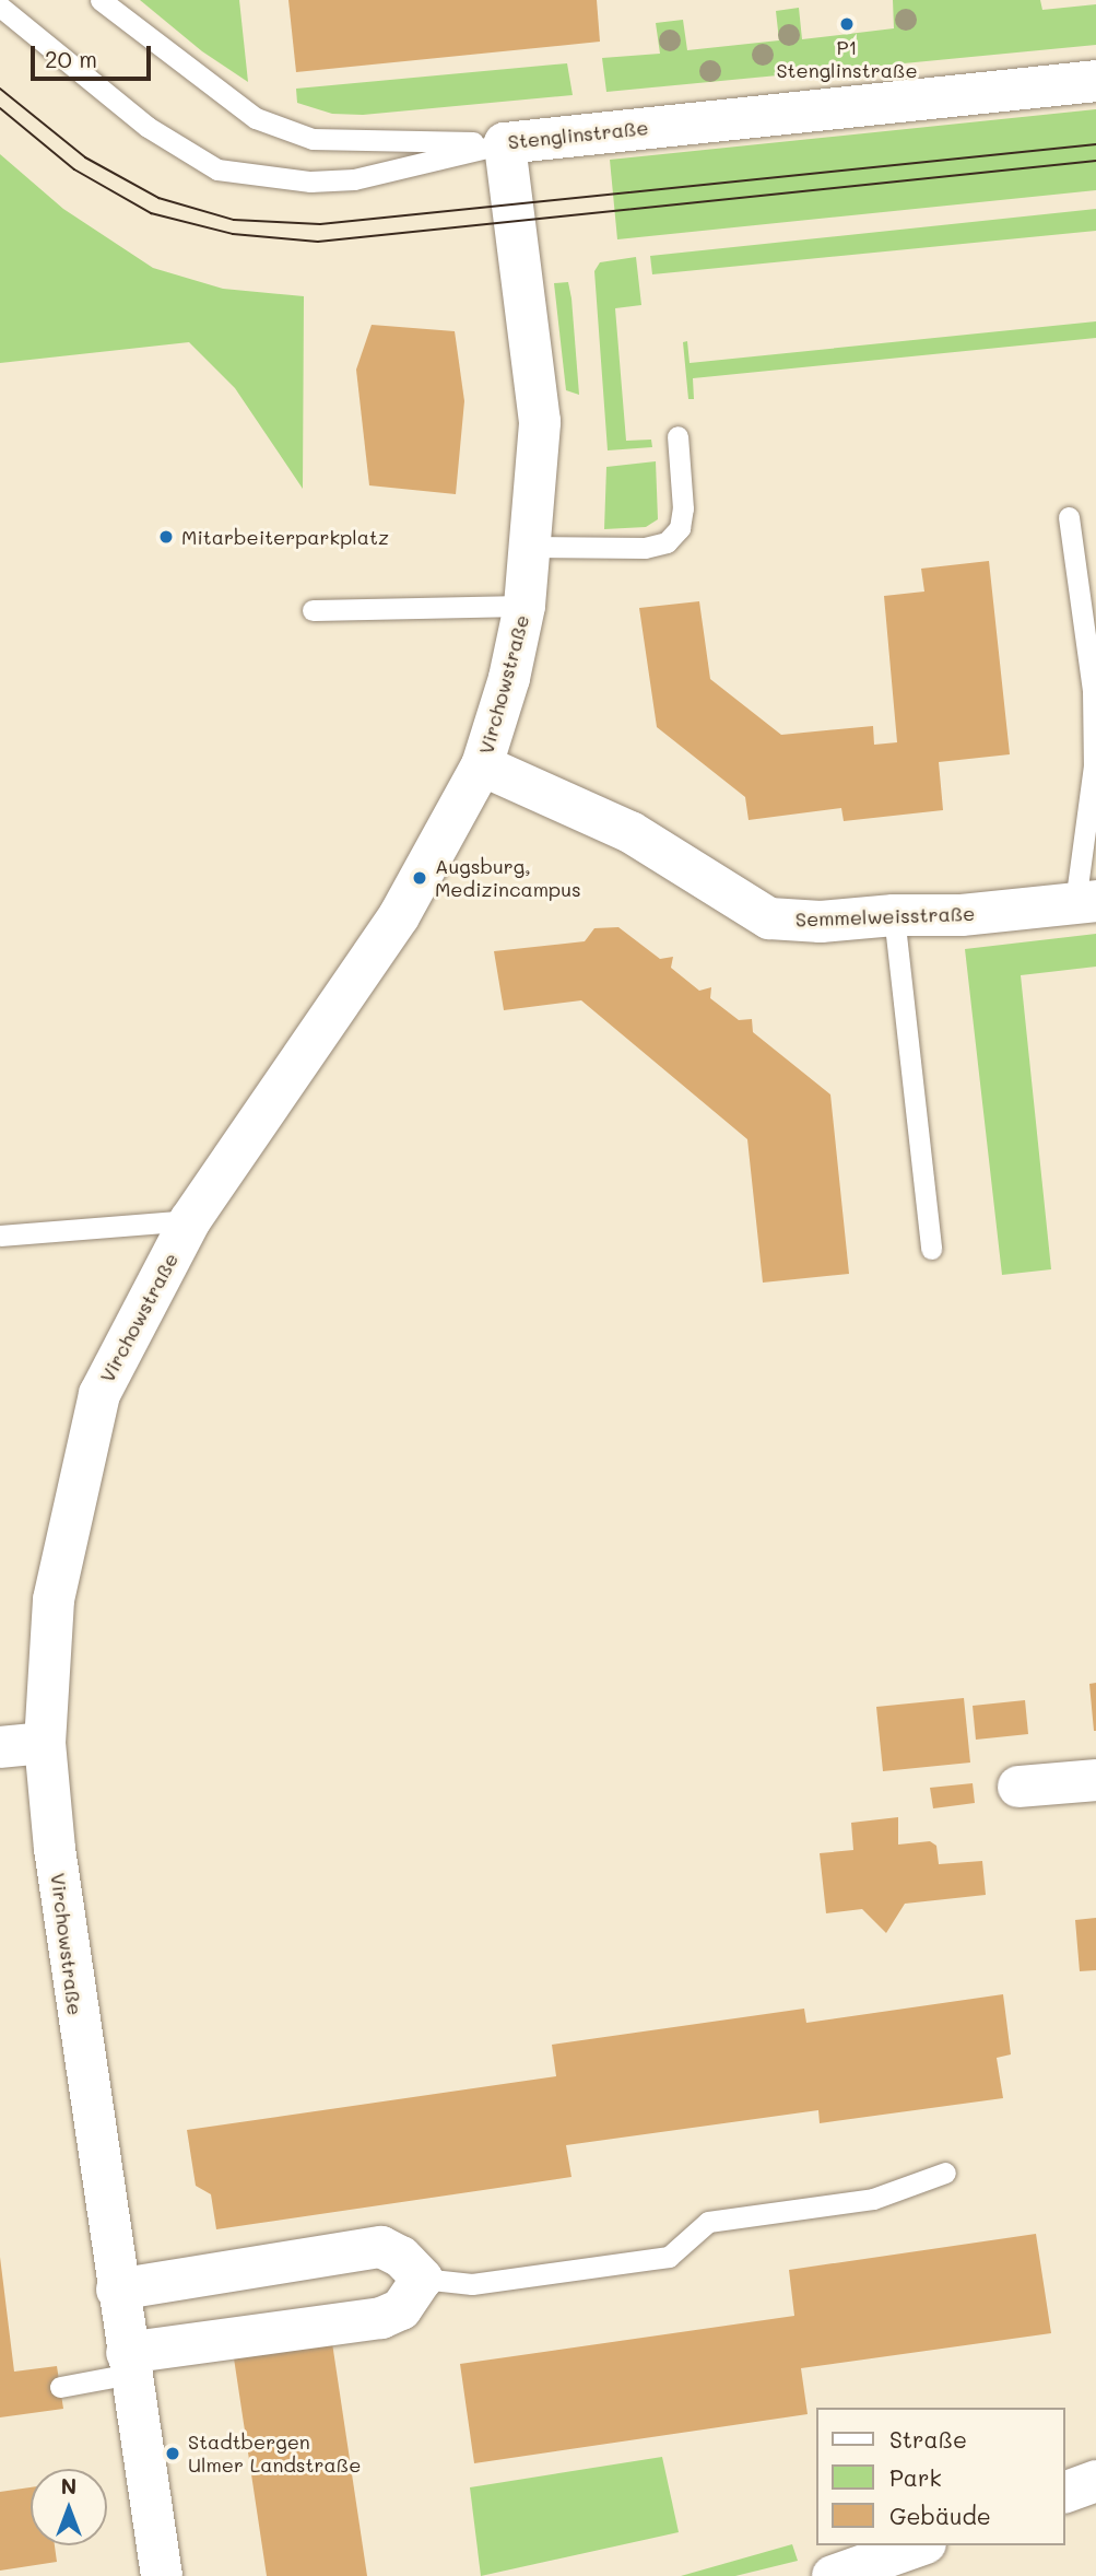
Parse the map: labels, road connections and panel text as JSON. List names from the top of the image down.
{
  "streets": {
    "street": ["Stenglinstraße", "Virchowstraße", "Semmelweisstraße"]
  },
  "crossings": [
    ["Stenglinstraße", "Virchowstraße"],
    ["Virchowstraße", "Semmelweisstraße"]
  ],
  "places": [
    "P1 Stenglinstraße",
    "Mitarbeiterparkplatz",
    "Augsburg, Medizincampus",
    "Stadtbergen Ulmer Landstraße"
  ],
  "legend": ["Straße", "Park", "Gebäude"],
  "scale_bar": "20 m",
  "north": "top"
}
